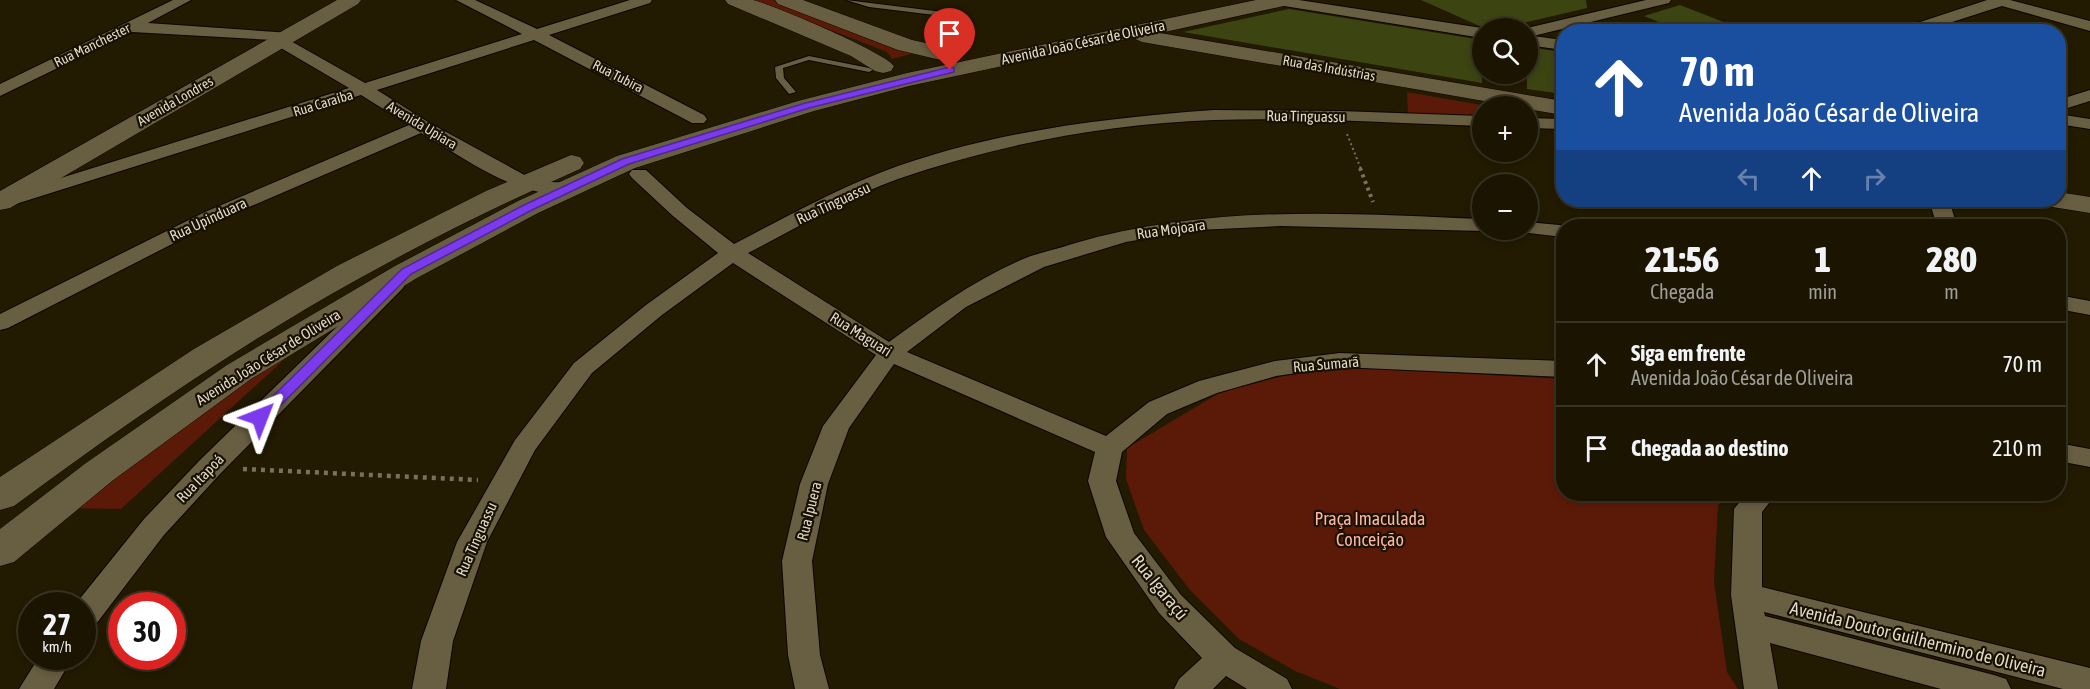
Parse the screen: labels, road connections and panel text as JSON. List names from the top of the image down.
{
  "streets": {
    "main road": ["Avenida João César de Oliveira", "Rua das Indústrias", "Avenida Londres"],
    "street": [
      "Rua Manchester",
      "Rua Tubira",
      "Rua Caraíba",
      "Rua Tinguassu",
      "Avenida Upiara",
      "Rua Upinduara",
      "Rua Mojoara",
      "Rua Maguari",
      "Rua Sumarã",
      "Rua Itapoá",
      "Rua Ipuera",
      "Rua Igaraçú",
      "Avenida Doutor Guilhermino de Oliveira"
    ]
  },
  "crossings": [
    ["Avenida João César de Oliveira", "Rua das Indústrias"],
    ["Avenida João César de Oliveira", "Rua Tubira"],
    ["Avenida João César de Oliveira", "Avenida Upiara"],
    ["Avenida João César de Oliveira", "Rua Itapoá"],
    ["Rua Manchester", "Avenida Upiara"],
    ["Rua Tubira", "Rua Caraíba"],
    ["Avenida Londres", "Rua Caraíba"],
    ["Avenida Londres", "Avenida Upiara"],
    ["Rua Caraíba", "Avenida Upiara"],
    ["Rua Tinguassu", "Rua Maguari"],
    ["Avenida Upiara", "Rua Upinduara"],
    ["Rua Mojoara", "Rua Maguari"],
    ["Rua Mojoara", "Rua Ipuera"],
    ["Rua Maguari", "Rua Sumarã"],
    ["Rua Maguari", "Rua Ipuera"],
    ["Rua Maguari", "Rua Igaraçú"],
    ["Rua Sumarã", "Rua Igaraçú"]
  ],
  "parks": ["Praça Imaculada Conceição"],
  "page": {
    "map_buttons": ["+", "−"],
    "turn": ["70 m", "Avenida João César de Oliveira"],
    "eta": [
      "21:56",
      "Chegada",
      "1",
      "min",
      "280",
      "m"
    ],
    "list": [
      {
        "name": "Siga em frente",
        "note": "Avenida João César de Oliveira",
        "value": "70 m"
      },
      {
        "name": "Chegada ao destino",
        "value": "210 m"
      }
    ],
    "speed": "27 km/h",
    "limit": "30"
  }
}
